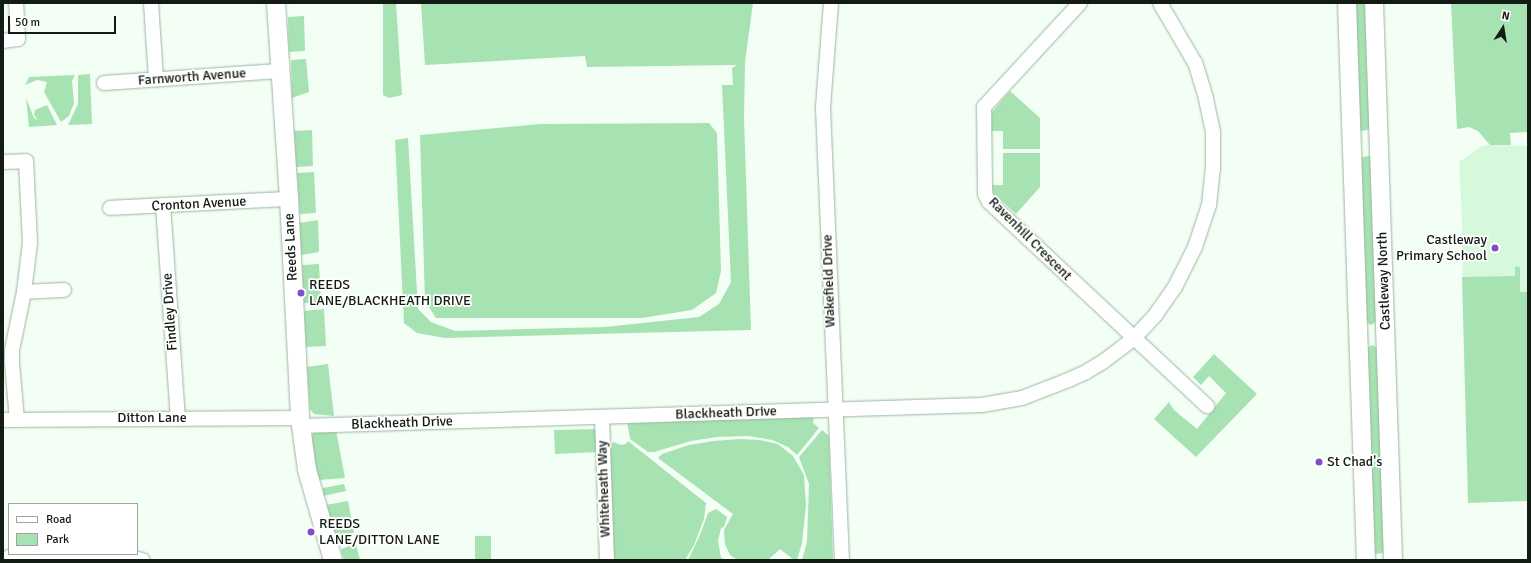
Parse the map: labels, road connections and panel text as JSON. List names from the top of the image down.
{
  "streets": {
    "street": [
      "Farnworth Avenue",
      "Cronton Avenue",
      "Ravenhill Crescent",
      "Reeds Lane",
      "Wakefield Drive",
      "Castleway North",
      "Findley Drive",
      "Blackheath Drive",
      "Ditton Lane",
      "Whiteheath Way"
    ]
  },
  "crossings": [
    ["Farnworth Avenue", "Reeds Lane"],
    ["Cronton Avenue", "Reeds Lane"],
    ["Cronton Avenue", "Findley Drive"],
    ["Ravenhill Crescent", "Blackheath Drive"],
    ["Reeds Lane", "Blackheath Drive"],
    ["Reeds Lane", "Ditton Lane"],
    ["Wakefield Drive", "Blackheath Drive"],
    ["Findley Drive", "Ditton Lane"],
    ["Blackheath Drive", "Ditton Lane"],
    ["Blackheath Drive", "Whiteheath Way"]
  ],
  "places": [
    "Castleway Primary School",
    "REEDS LANE/BLACKHEATH DRIVE",
    "St Chad's",
    "REEDS LANE/DITTON LANE"
  ],
  "legend": ["Road", "Park"],
  "scale_bar": "50 m",
  "north": "top"
}
